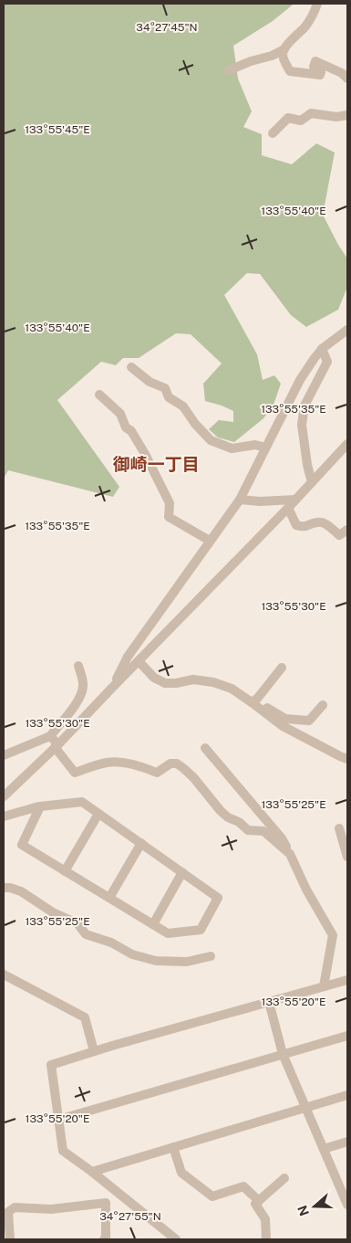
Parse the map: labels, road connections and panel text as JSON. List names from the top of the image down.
{
  "districts": ["御崎一丁目"],
  "north": "left",
  "coordinates": [
    "34°27'45\"N",
    "133°55'45\"E",
    "133°55'40\"E",
    "133°55'35\"E",
    "133°55'30\"E",
    "133°55'25\"E",
    "133°55'20\"E",
    "34°27'55\"N"
  ]
}
